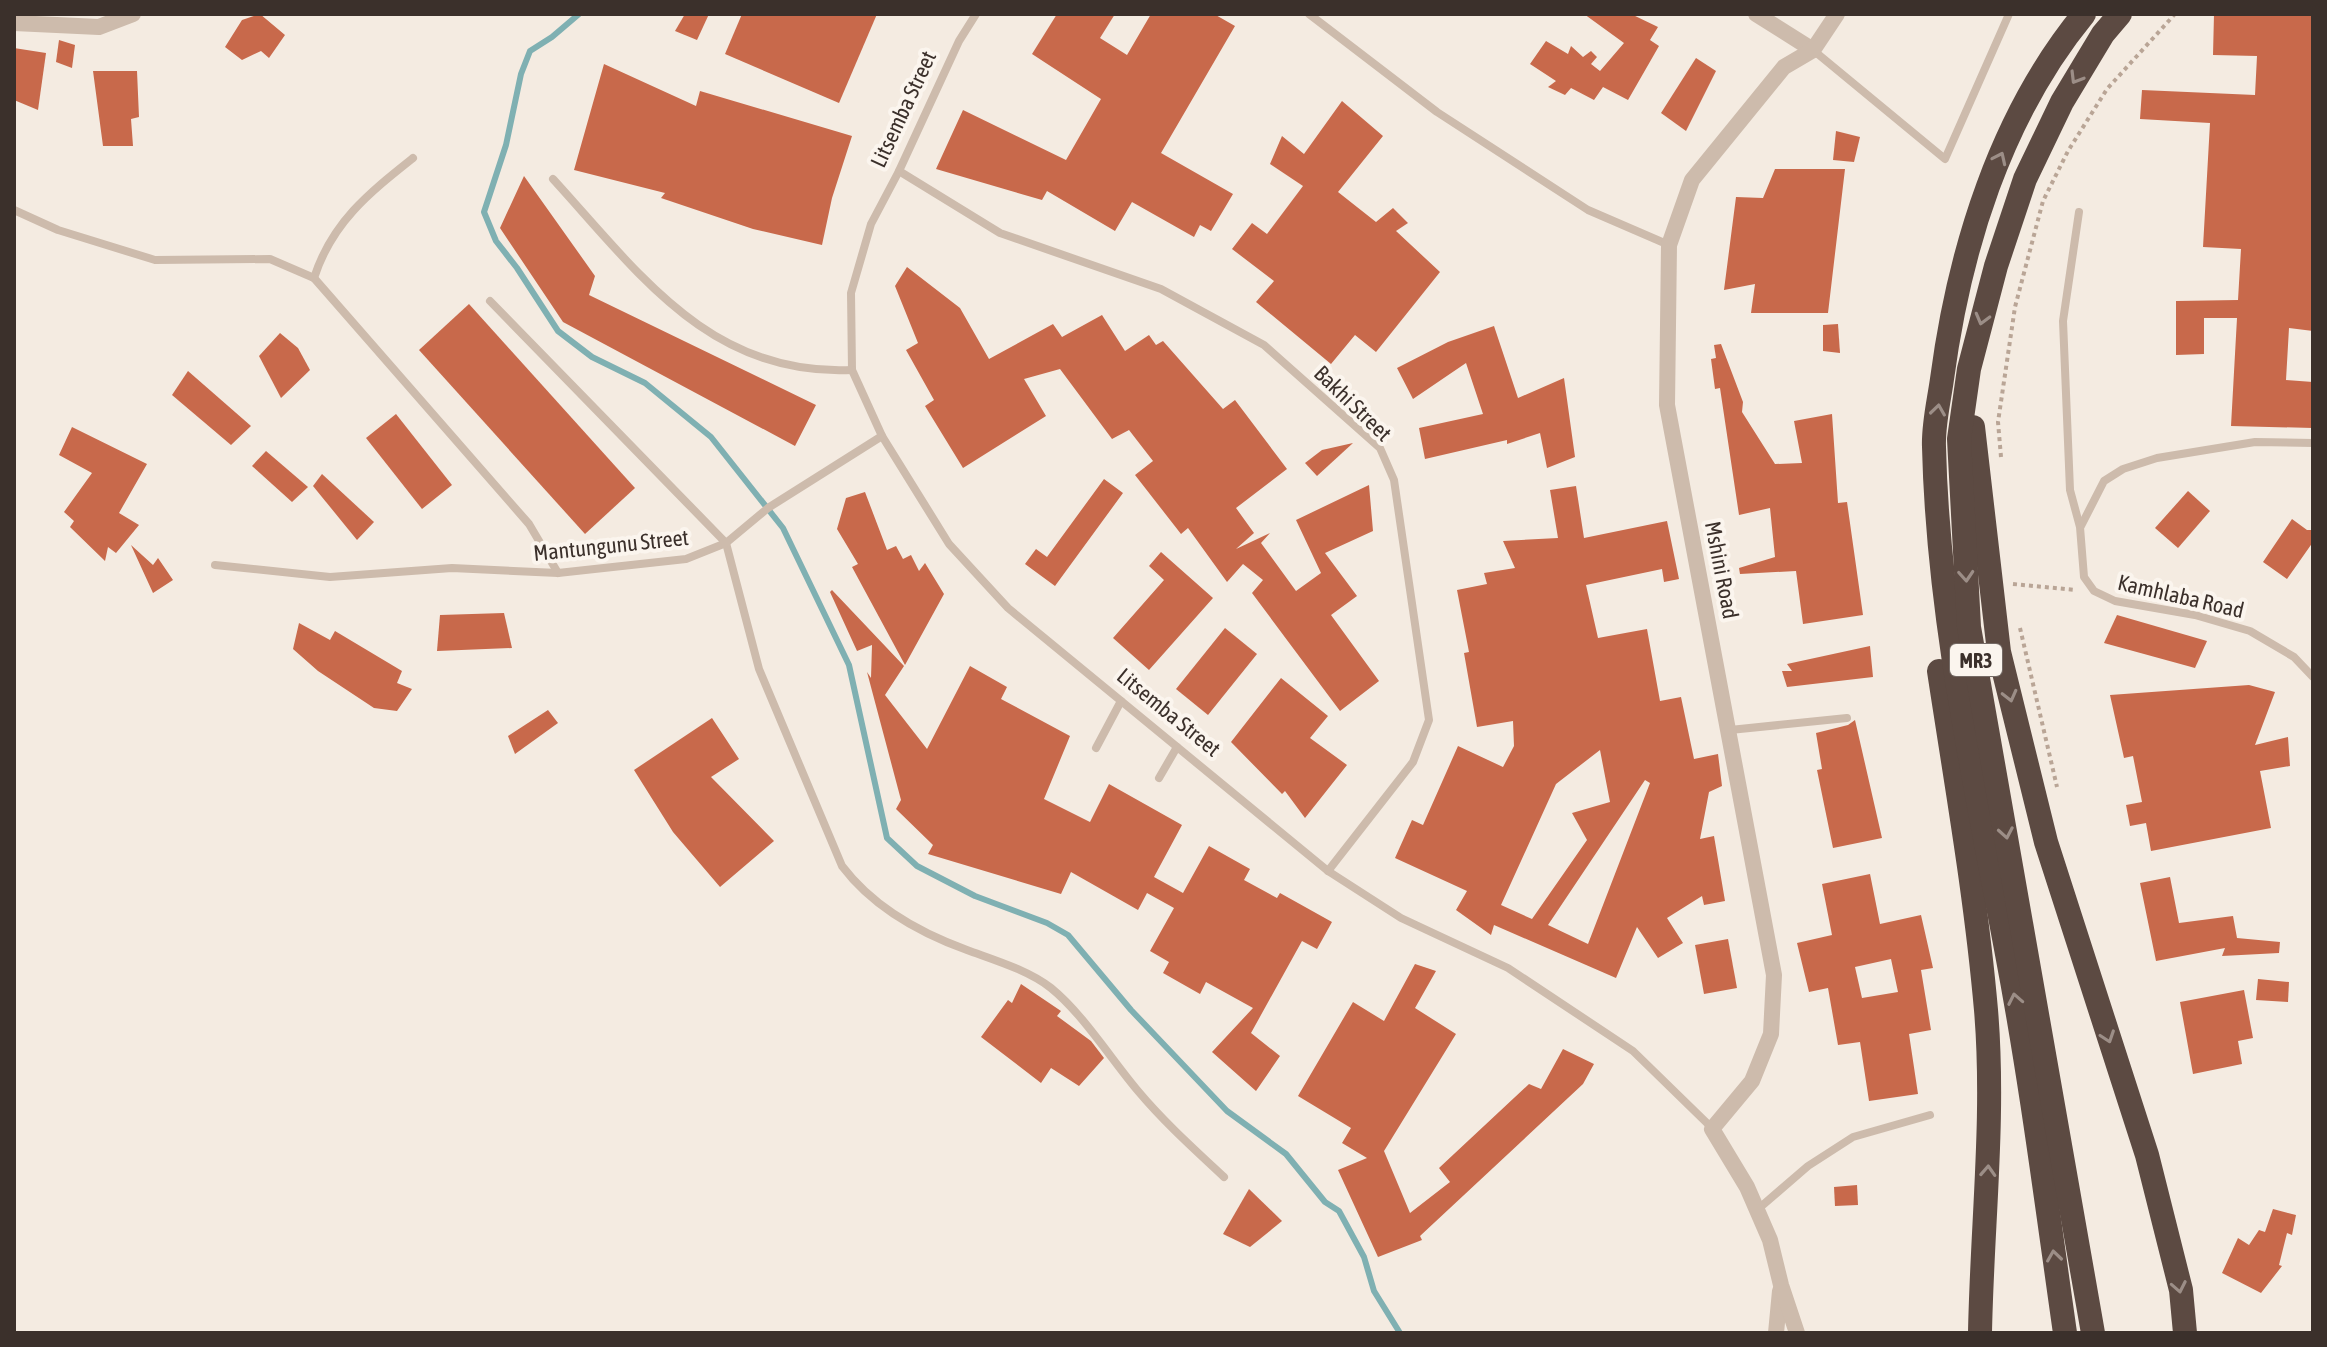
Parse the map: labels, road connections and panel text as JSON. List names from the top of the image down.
{
  "streets": {
    "highway": ["MR3"],
    "street": ["Litsemba Street", "Mshini Road"],
    "lane": ["Bakhi Street", "Mantungunu Street", "Kamhlaba Road"]
  },
  "crossings": [
    ["Litsemba Street", "Bakhi Street"],
    ["Litsemba Street", "Mantungunu Street"],
    ["Litsemba Street", "Mshini Road"]
  ]
}
